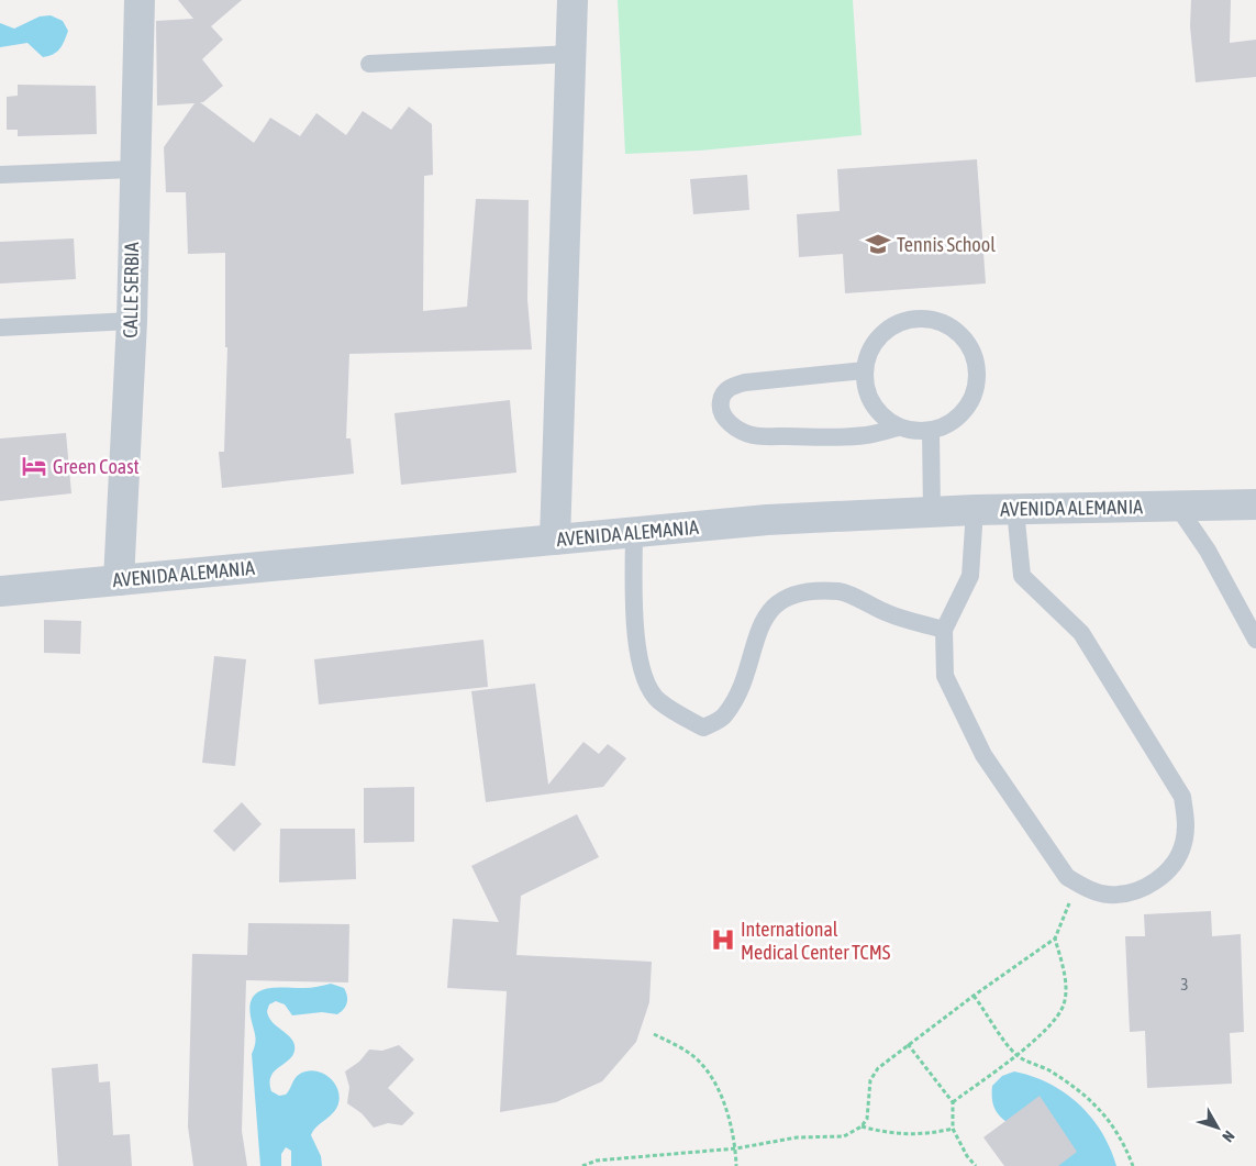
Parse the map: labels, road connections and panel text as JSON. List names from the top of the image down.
{
  "streets": {
    "street": ["CALLE SERBIA", "AVENIDA ALEMANIA"]
  },
  "crossings": [
    ["CALLE SERBIA", "AVENIDA ALEMANIA"]
  ],
  "places": {
    "school or university": ["Tennis School"],
    "hotel": ["Green Coast"],
    "hospital": ["International Medical Center TCMS"]
  },
  "house_numbers": ["3"],
  "north": "bottom right"
}
